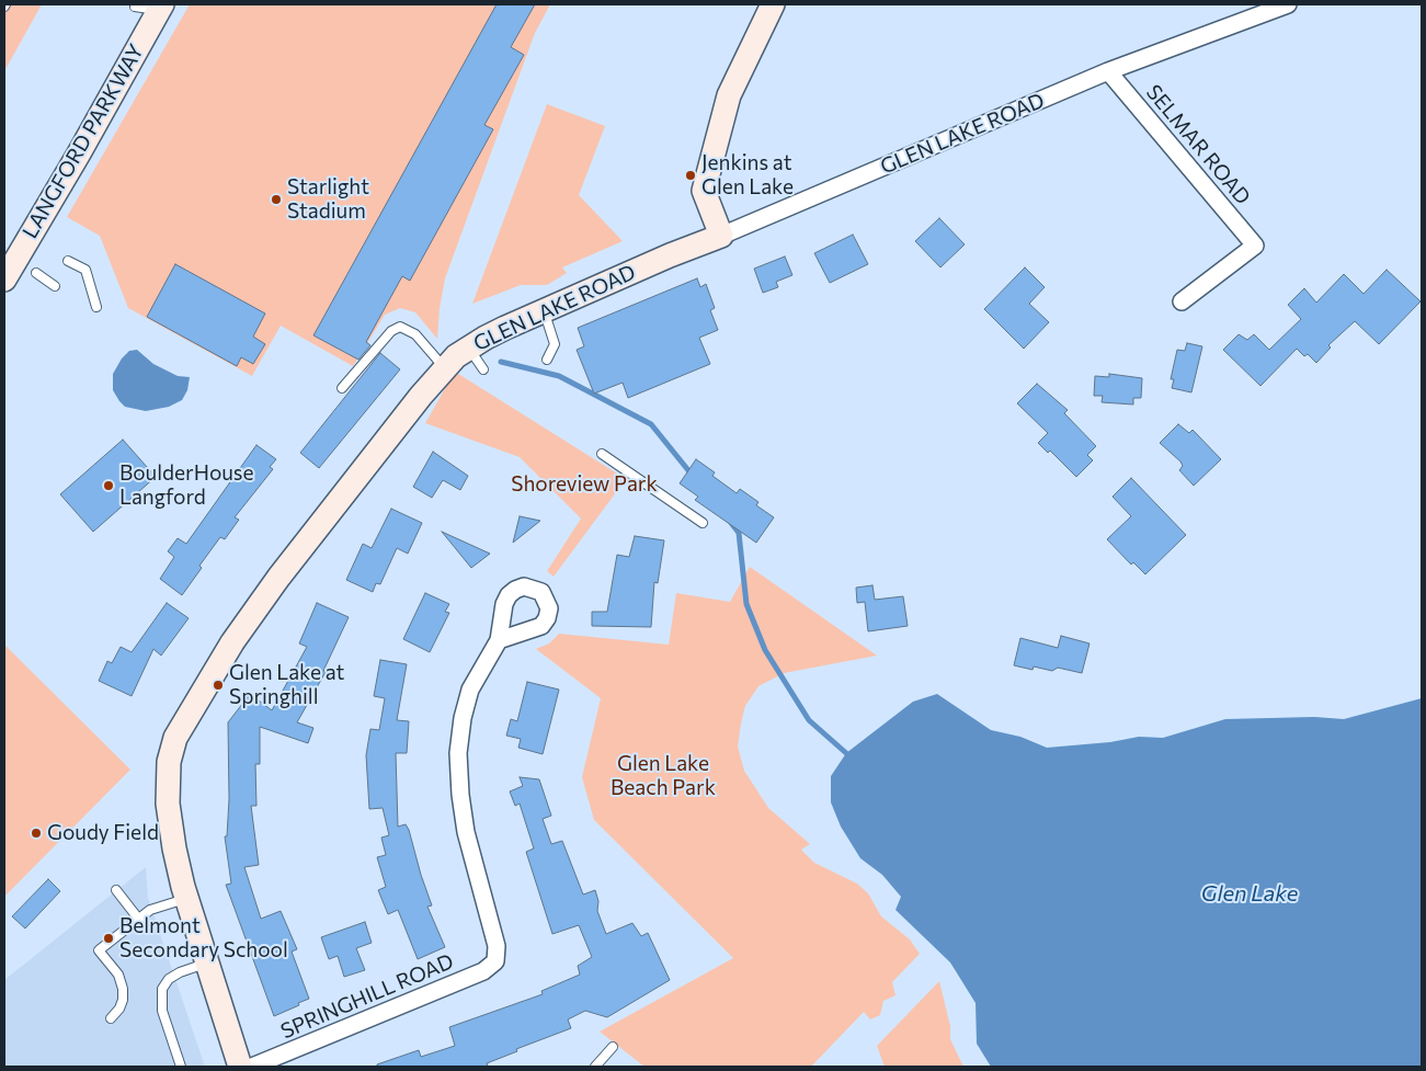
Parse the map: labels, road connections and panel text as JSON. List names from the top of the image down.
{
  "streets": {
    "street": [
      "GLEN LAKE ROAD",
      "LANGFORD PARKWAY",
      "SELMAR ROAD",
      "SPRINGHILL ROAD"
    ]
  },
  "crossings": [
    ["GLEN LAKE ROAD", "SELMAR ROAD"]
  ],
  "water": ["Glen Lake"],
  "parks": ["Shoreview Park", "Glen Lake Beach Park"],
  "places": [
    "Jenkins at Glen Lake",
    "Starlight Stadium",
    "BoulderHouse Langford",
    "Glen Lake at Springhill",
    "Goudy Field",
    "Belmont Secondary School"
  ]
}
